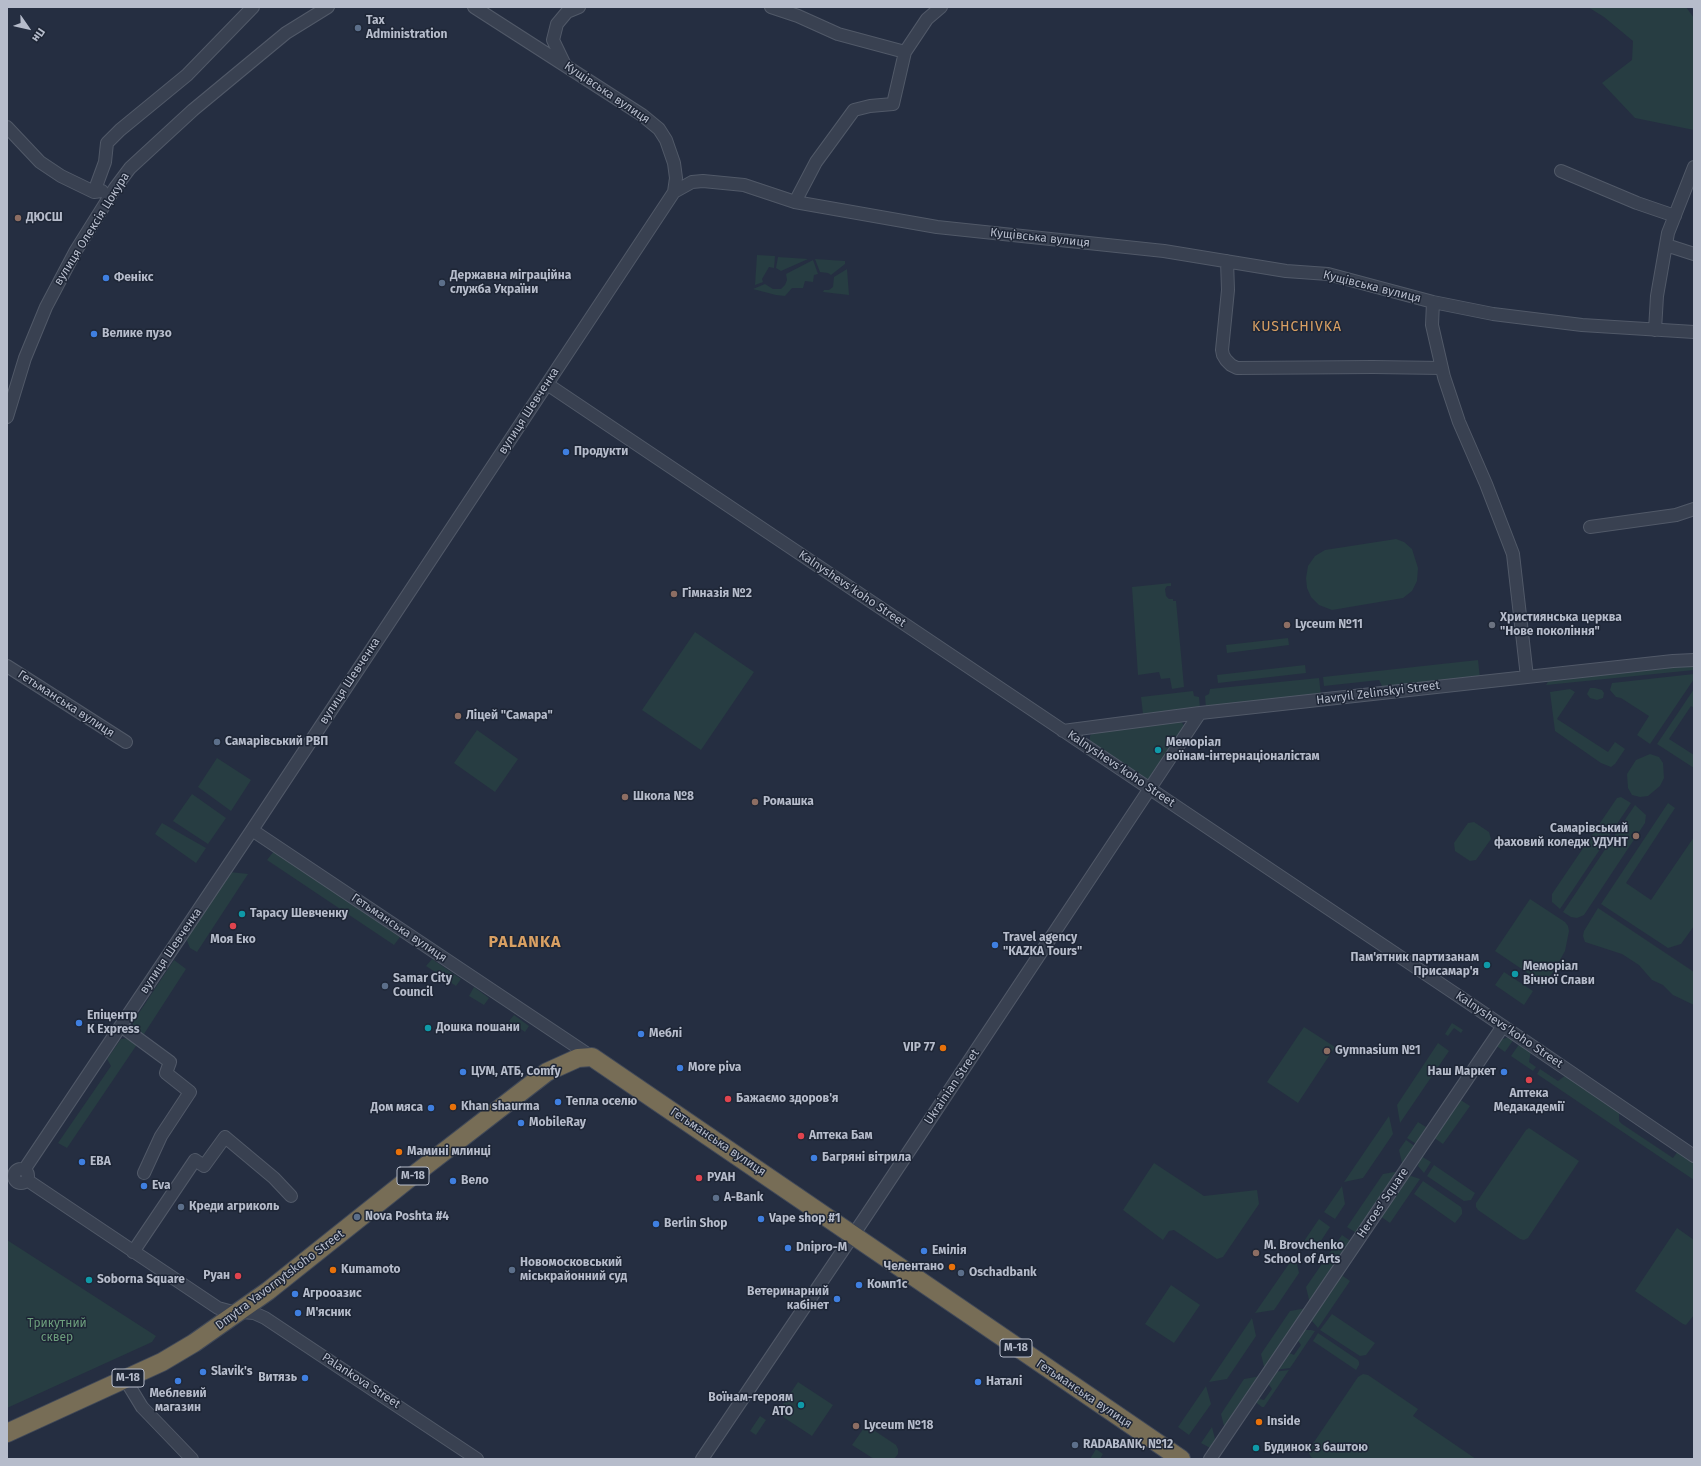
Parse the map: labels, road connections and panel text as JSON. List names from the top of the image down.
{
  "streets": {
    "highway": ["Гетьманська вулиця", "М-18", "Dmytra Yavornytskoho Street"],
    "street": [
      "Кущівська вулиця",
      "вулиця Олексія Цокура",
      "вулиця Шевченка",
      "Kalnyshevsʹkoho Street",
      "Havryil Zelinskyi Street",
      "Ukrainian Street",
      "Heroes' Square",
      "Palankova Street"
    ]
  },
  "crossings": [
    ["Кущівська вулиця", "вулиця Шевченка"],
    ["вулиця Шевченка", "Kalnyshevsʹkoho Street"],
    ["вулиця Шевченка", "Гетьманська вулиця"],
    ["Kalnyshevsʹkoho Street", "Havryil Zelinskyi Street"],
    ["Kalnyshevsʹkoho Street", "Ukrainian Street"],
    ["Kalnyshevsʹkoho Street", "Heroes' Square"],
    ["Havryil Zelinskyi Street", "Ukrainian Street"],
    ["Гетьманська вулиця", "Ukrainian Street"],
    ["Гетьманська вулиця", "Dmytra Yavornytskoho Street"],
    ["Dmytra Yavornytskoho Street", "Palankova Street"]
  ],
  "districts": ["KUSHCHIVKA", "PALANKA"],
  "parks": ["Трикутний сквер"],
  "places": [
    "Tax Administration",
    "ДЮСШ",
    "Фенікс",
    "Державна міграційна служба України",
    "Велике пузо",
    "Продукти",
    "Гімназія №2",
    "Lyceum №11",
    "Християнська церква \"Нове покоління\"",
    "Ліцей \"Самара\"",
    "Самарівський РВП",
    "Меморіал воїнам-інтернаціоналістам",
    "Школа №8",
    "Ромашка",
    "Самарівський фаховий коледж УДУНТ",
    "Тарасу Шевченку",
    "Моя Еко",
    "Travel agency \"KAZKA Tours\"",
    "Пам'ятник партизанам Присамар'я",
    "Меморіал Вічної Слави",
    "Samar City Council",
    "Епіцентр К Express",
    "Дошка пошани",
    "Меблі",
    "VIP 77",
    "Gymnasium №1",
    "More piva",
    "ЦУМ, АТБ, Comfy",
    "Наш Маркет",
    "Аптека Медакадемії",
    "Бажаємо здоров'я",
    "Тепла оселю",
    "Khan shaurma",
    "Дом мяса",
    "MobileRay",
    "Аптека Бам",
    "Мамині млинці",
    "Багряні вітрила",
    "ЕВА",
    "РУАН",
    "Вело",
    "Eva",
    "A-Bank",
    "Креди агриколь",
    "Nova Poshta #4",
    "Vape shop #1",
    "Berlin Shop",
    "Dnipro-M",
    "Емілія",
    "M. Brovchenko School of Arts",
    "Челентано",
    "Kumamoto",
    "Новомосковський міськрайонний суд",
    "Oschadbank",
    "Руан",
    "Soborna Square",
    "Комп1с",
    "Агрооазис",
    "Ветеринарний кабінет",
    "М'ясник",
    "Slavik's",
    "Витязь",
    "Меблевий магазин",
    "Наталі",
    "Воїнам-героям АТО",
    "Inside",
    "Lyceum №18",
    "RADABANK, №12",
    "Будинок з баштою"
  ],
  "north": "bottom right"
}
